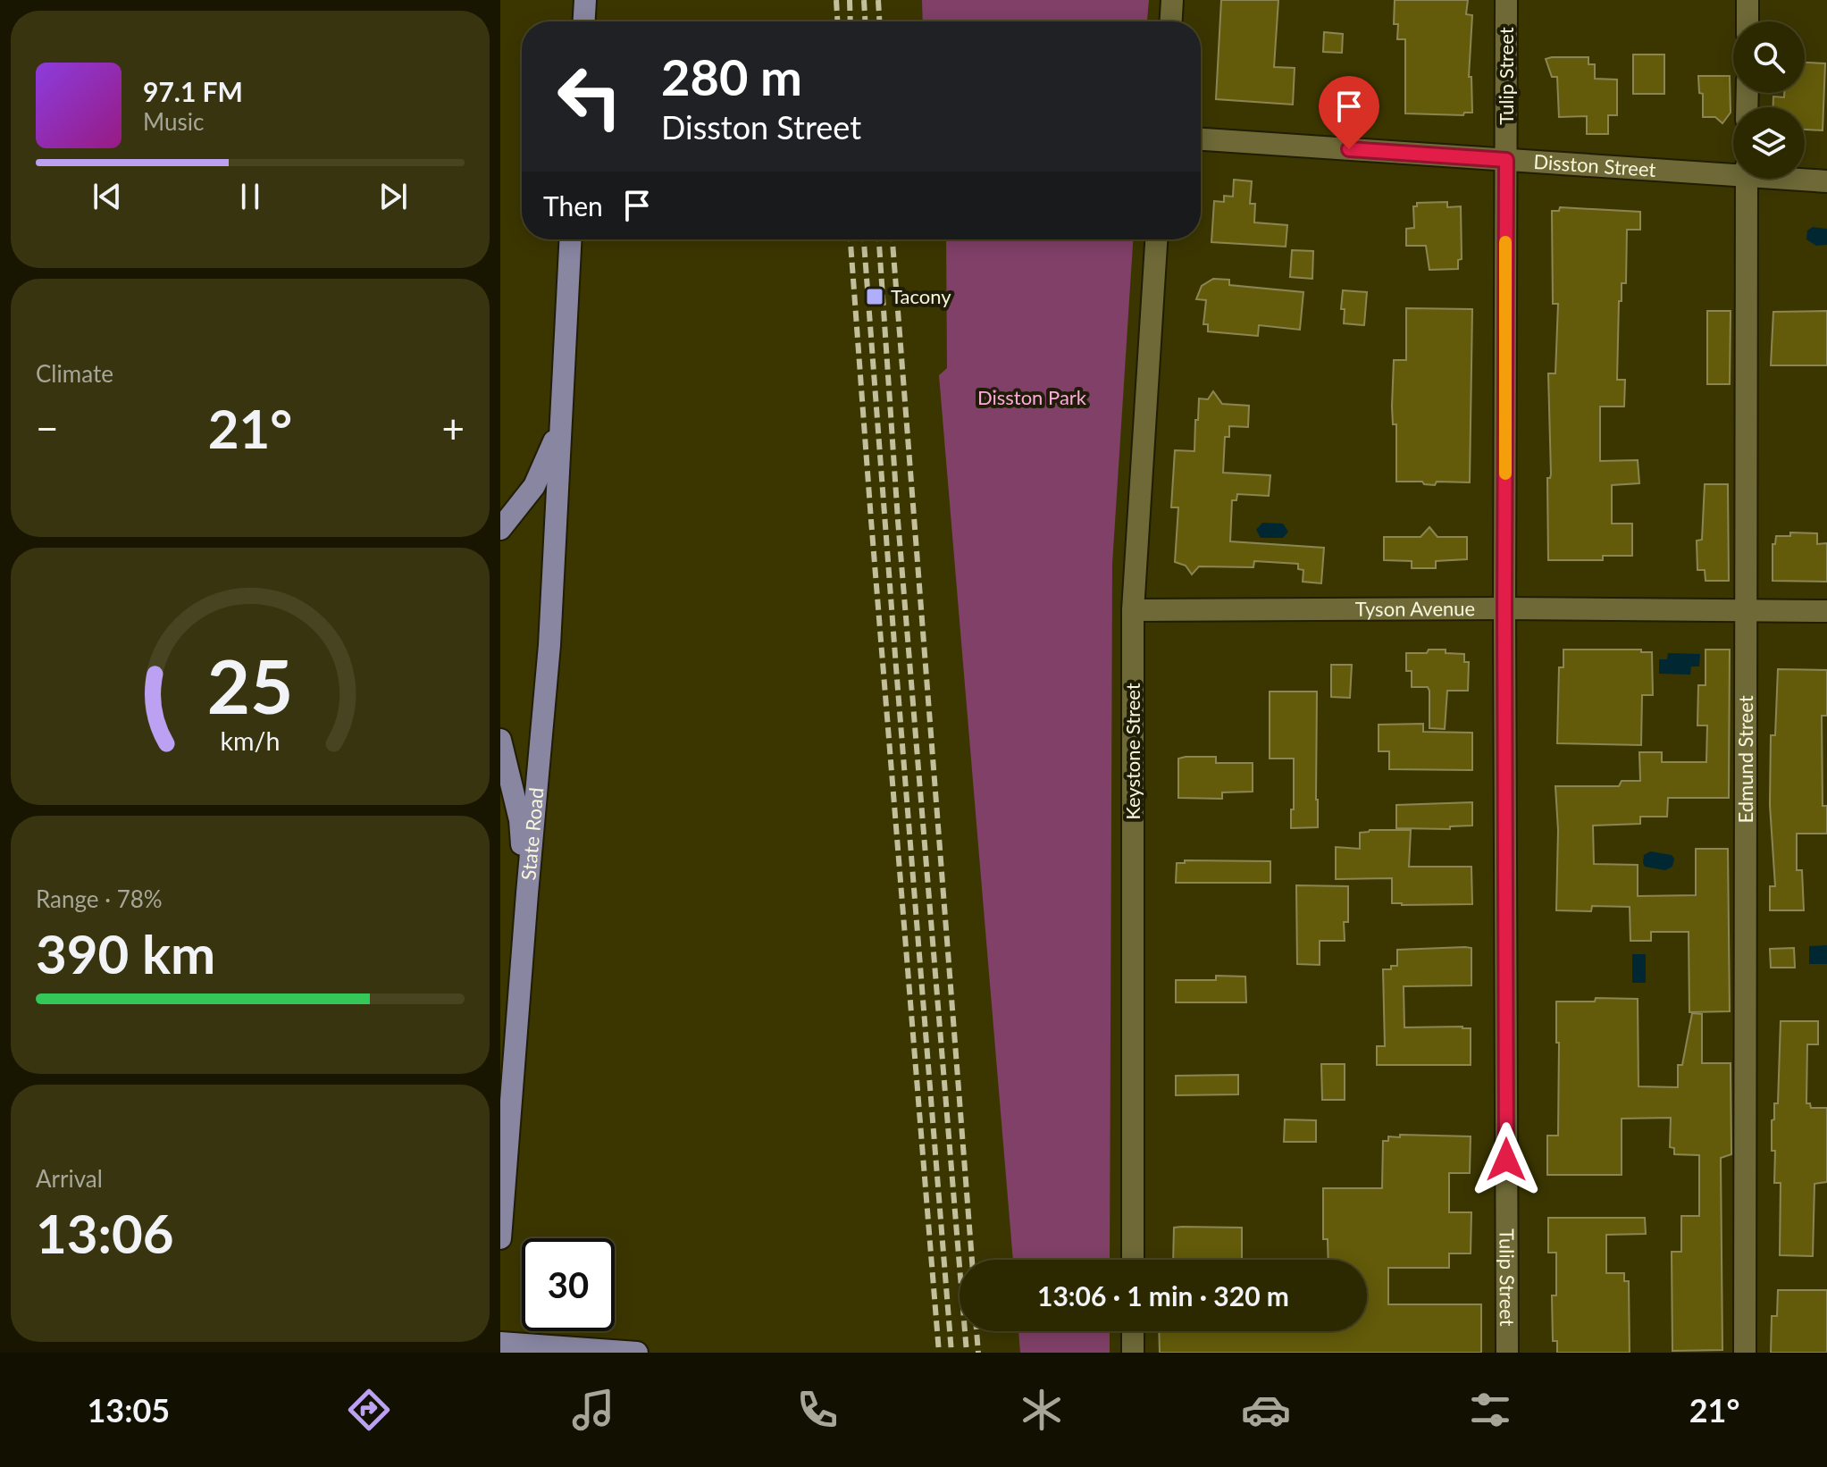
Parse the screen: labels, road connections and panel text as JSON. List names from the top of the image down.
{
  "streets": {
    "main road": ["State Road"],
    "street": [
      "Tulip Street",
      "Disston Street",
      "Tyson Avenue",
      "Keystone Street",
      "Edmund Street"
    ]
  },
  "crossings": [
    ["Tulip Street", "Disston Street"],
    ["Tulip Street", "Tyson Avenue"],
    ["Tyson Avenue", "Keystone Street"],
    ["Tyson Avenue", "Edmund Street"]
  ],
  "parks": ["Disston Park"],
  "places": {
    "transit": ["Tacony"]
  },
  "page": {
    "turn": ["280 m", "Disston Street"],
    "song": ["97.1 FM", "Music"],
    "then": "Then",
    "tile": [
      "Climate",
      ["Range · 78%", "390 km"],
      ["Arrival", "13:06"]
    ],
    "heat": ["−", "21°", "+"],
    "limit": "30",
    "trip": "13:06 · 1 min · 320 m",
    "tabs": ["13:05", "21°"],
    "gauge": ["25", "km/h"]
  }
}
